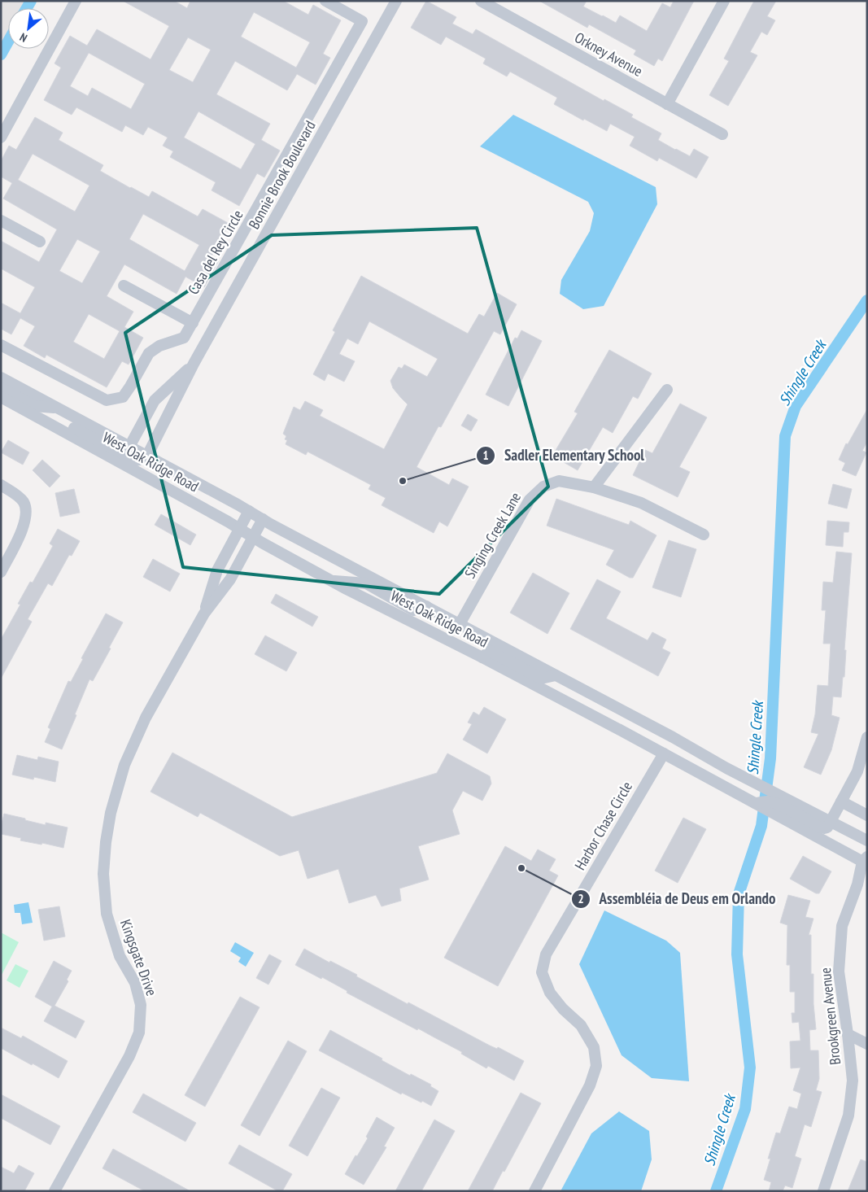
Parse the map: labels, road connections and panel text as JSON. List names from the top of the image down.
{
  "streets": {
    "street": [
      "Orkney Avenue",
      "Bonnie Brook Boulevard",
      "Casa del Rey Circle",
      "West Oak Ridge Road",
      "Singing Creek Lane",
      "Harbor Chase Circle",
      "Kingsgate Drive",
      "Brookgreen Avenue"
    ]
  },
  "crossings": [
    ["Bonnie Brook Boulevard", "West Oak Ridge Road"],
    ["West Oak Ridge Road", "Singing Creek Lane"],
    ["West Oak Ridge Road", "Harbor Chase Circle"],
    ["West Oak Ridge Road", "Kingsgate Drive"],
    ["West Oak Ridge Road", "Brookgreen Avenue"]
  ],
  "water": ["Shingle Creek"],
  "places": ["Sadler Elementary School", "Assembléia de Deus em Orlando"],
  "north": "bottom left"
}
